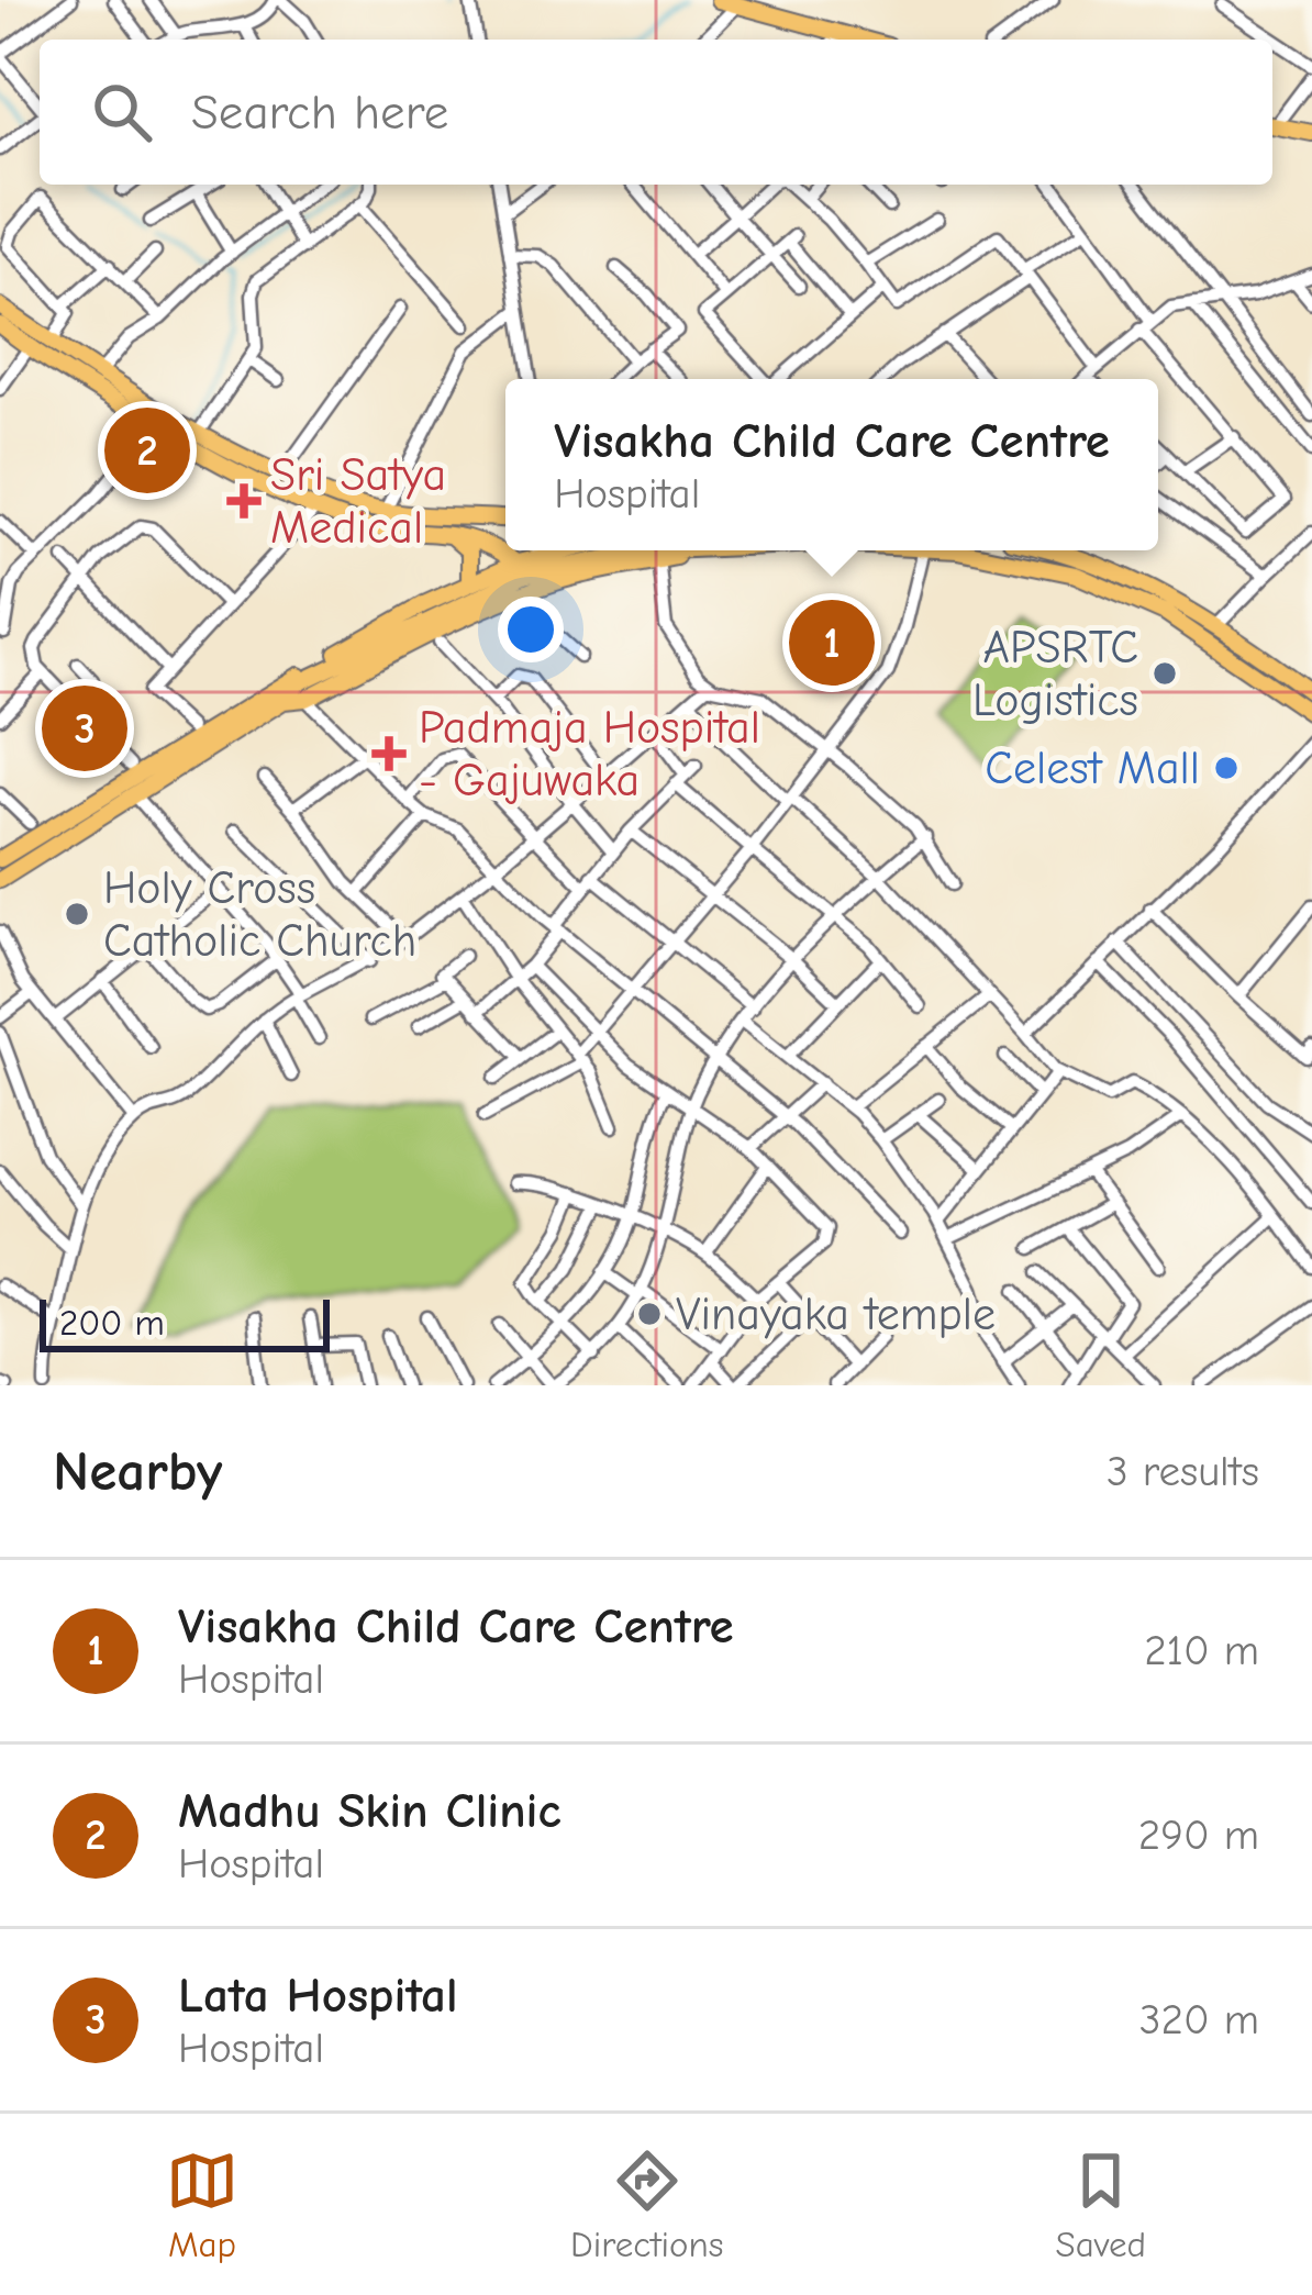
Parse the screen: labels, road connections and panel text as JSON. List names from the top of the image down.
{
  "places": {
    "health": ["Sri Satya Medical", "Padmaja Hospital - Gajuwaka"],
    "other": [
      "APSRTC Logistics",
      "Celest Mall",
      "Holy Cross Catholic Church",
      "Vinayaka temple"
    ]
  },
  "scale_bar": "200 m",
  "page": {
    "search": "Search here",
    "popup": ["Visakha Child Care Centre", "Hospital"],
    "pins": ["2", "1", "3"],
    "scale": "200 m",
    "heading": ["Nearby", "3 results"],
    "list": [
      {
        "mark": "1",
        "name": "Visakha Child Care Centre",
        "note": "Hospital",
        "value": "210 m"
      },
      {
        "mark": "2",
        "name": "Madhu Skin Clinic",
        "note": "Hospital",
        "value": "290 m"
      },
      {
        "mark": "3",
        "name": "Lata Hospital",
        "note": "Hospital",
        "value": "320 m"
      }
    ],
    "nav": ["Map", "Directions", "Saved"]
  }
}
